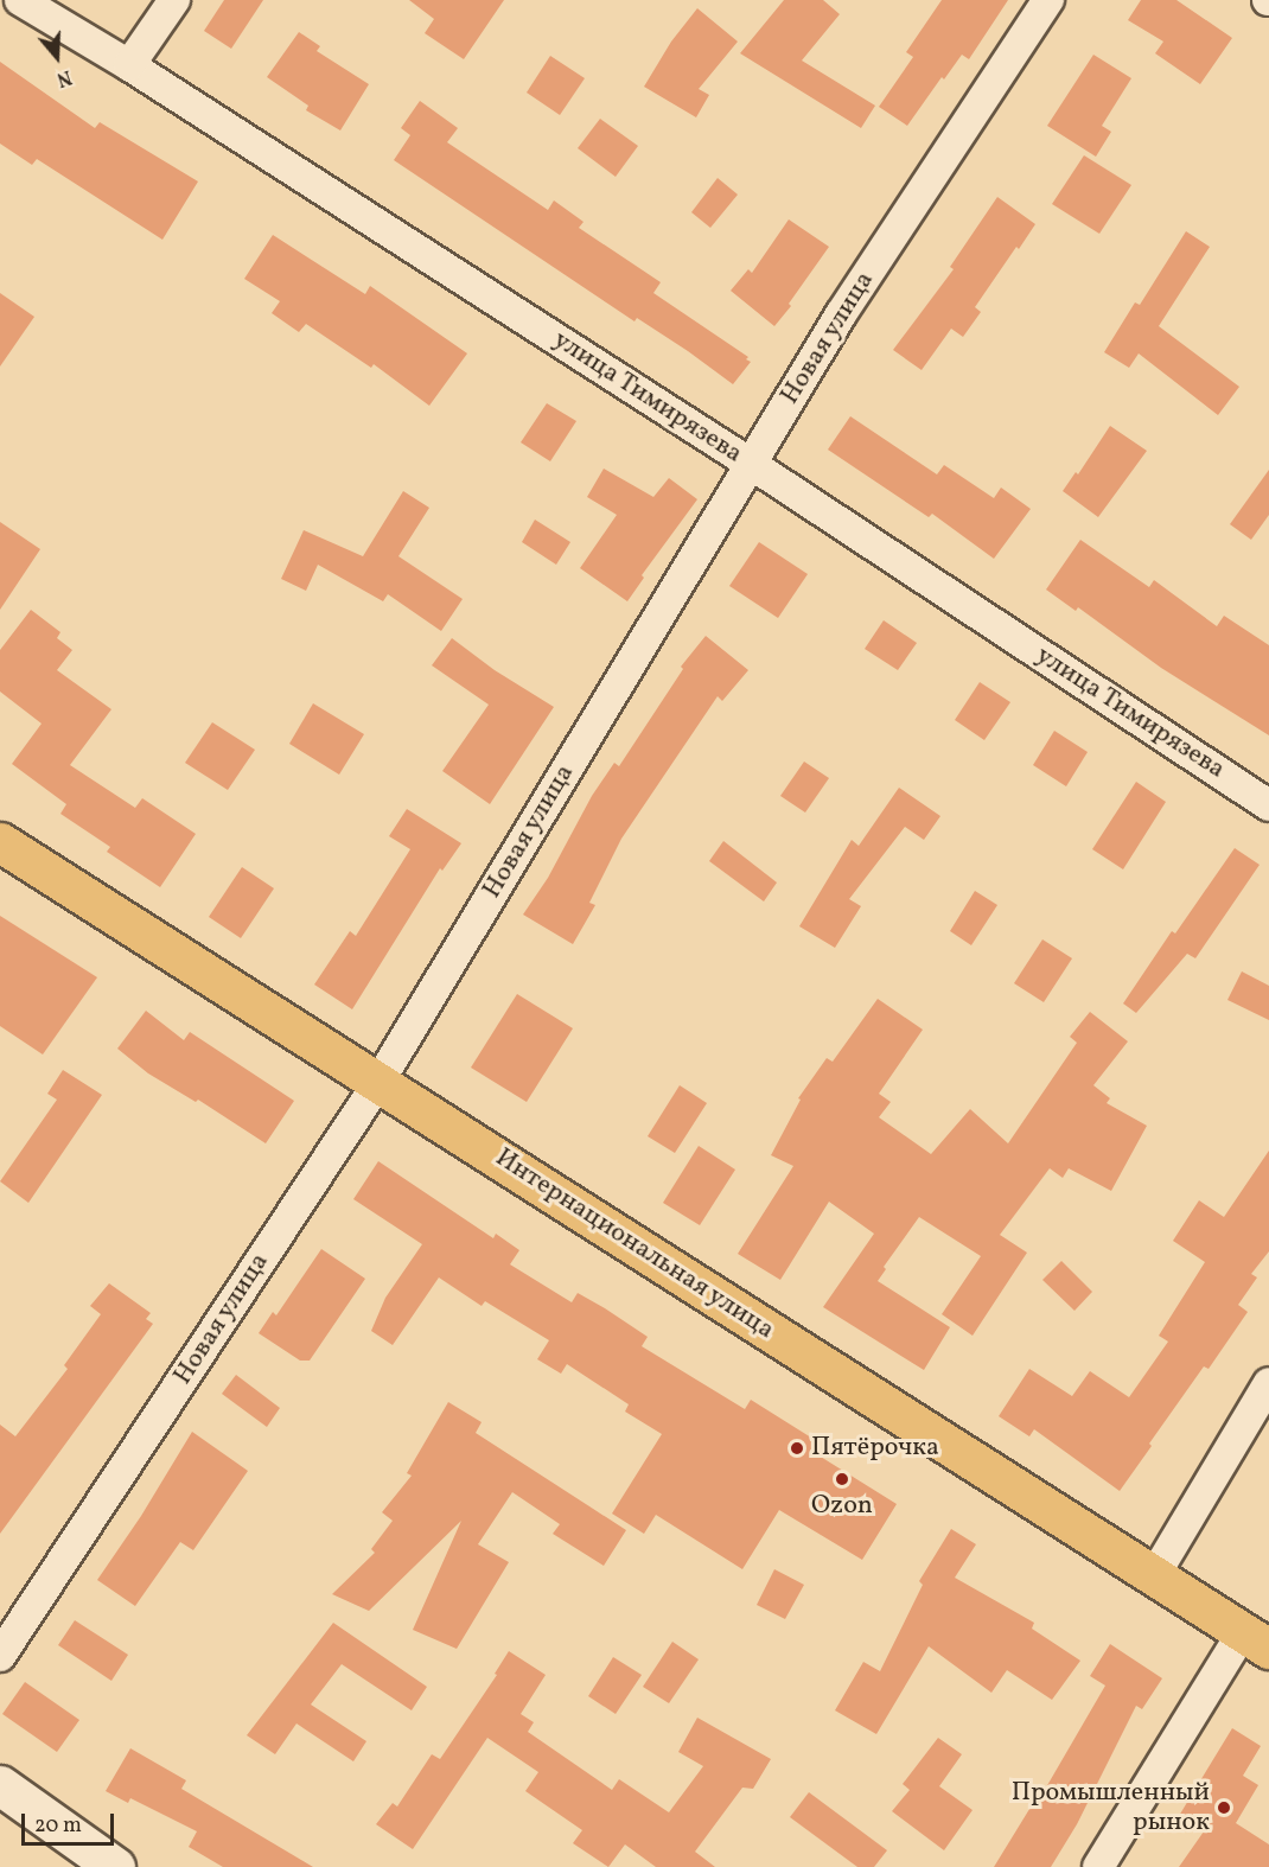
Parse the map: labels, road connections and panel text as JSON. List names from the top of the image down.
{
  "streets": {
    "main road": ["Интернациональная улица"],
    "street": ["Новая улица", "улица Тимирязева"]
  },
  "crossings": [
    ["Новая улица", "улица Тимирязева"],
    ["Новая улица", "Интернациональная улица"]
  ],
  "places": ["Пятёрочка", "Ozon", "Промышленный рынок"],
  "scale_bar": "20 m",
  "north": "bottom"
}
